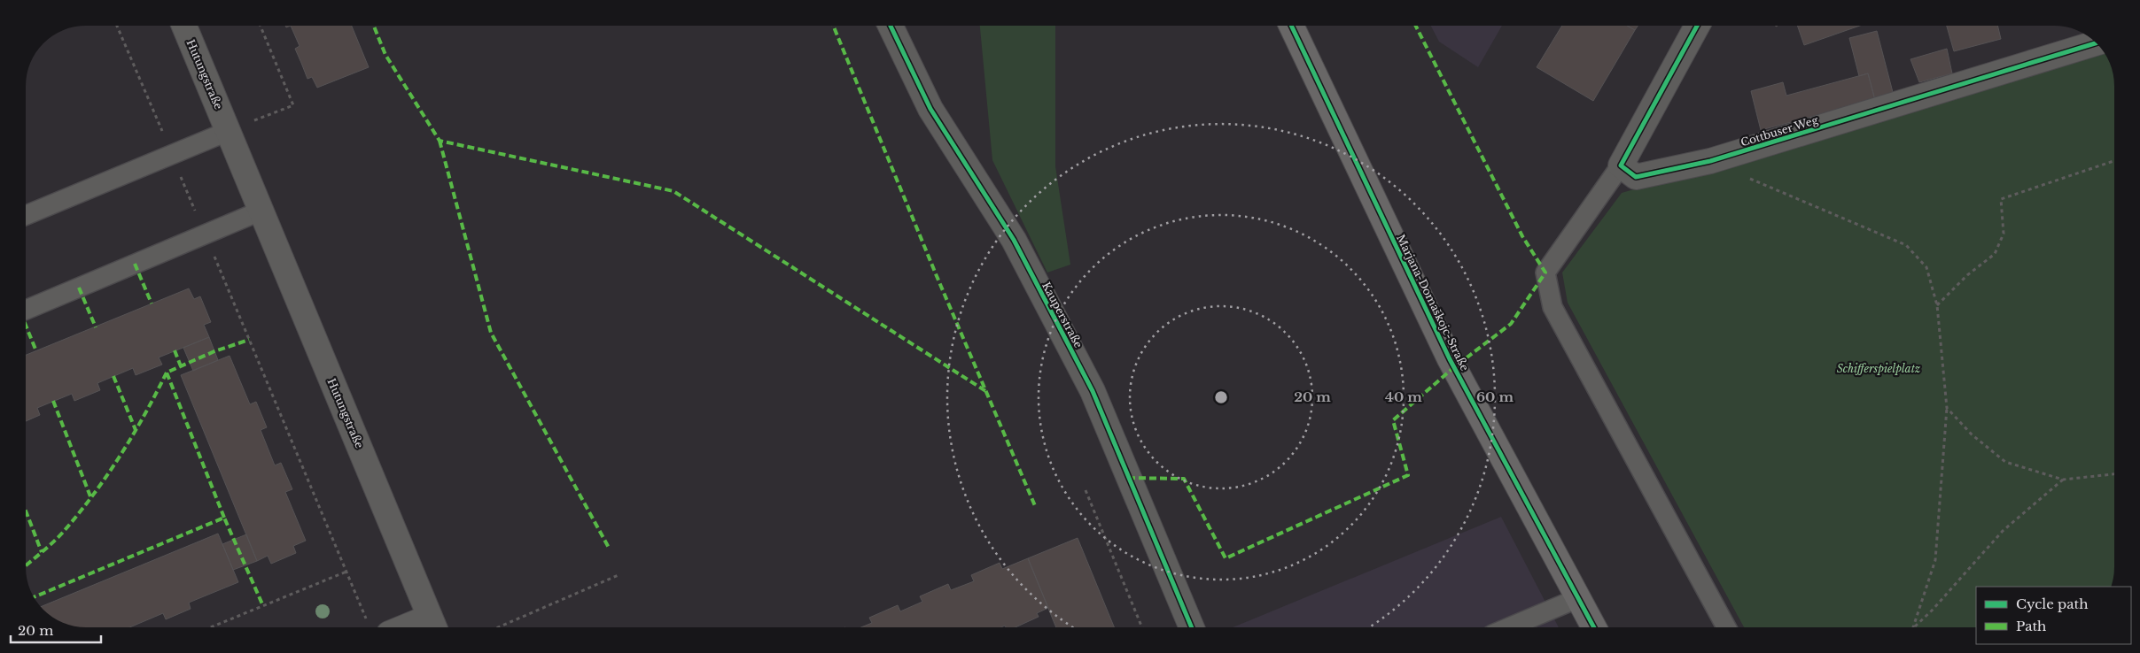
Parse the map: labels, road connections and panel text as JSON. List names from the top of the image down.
{
  "streets": {
    "street": [
      "Hutungstraße",
      "Cottbuser Weg",
      "Marjana-Domaškojc-Straße",
      "Kauperstraße"
    ]
  },
  "parks": ["Schifferspielplatz"],
  "legend": ["Cycle path", "Path"],
  "scale_bar": "20 m",
  "rings": ["20 m", "40 m", "60 m"]
}
